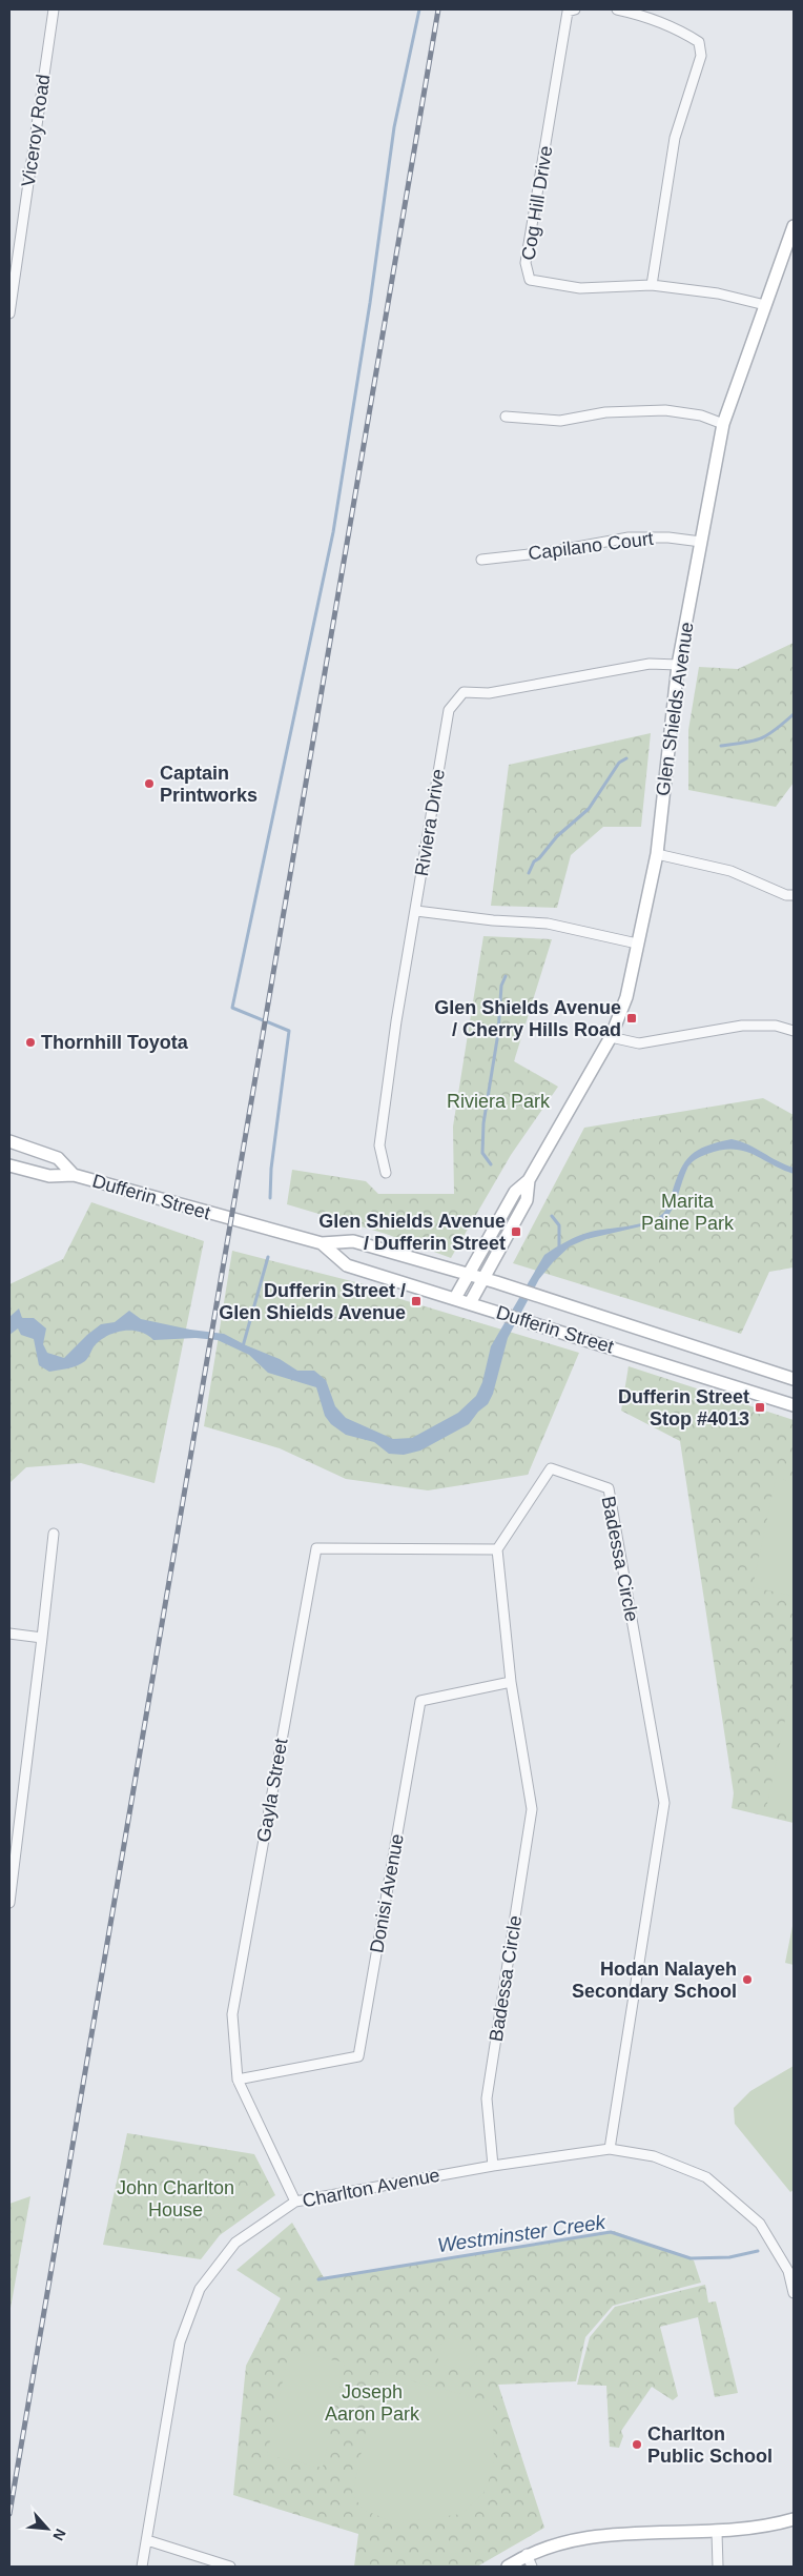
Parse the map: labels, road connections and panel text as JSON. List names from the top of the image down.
{
  "streets": {
    "street": [
      "Viceroy Road",
      "Cog Hill Drive",
      "Capilano Court",
      "Glen Shields Avenue",
      "Riviera Drive",
      "Dufferin Street",
      "Badessa Circle",
      "Gayla Street",
      "Donisi Avenue",
      "Charlton Avenue"
    ]
  },
  "crossings": [
    ["Cog Hill Drive", "Glen Shields Avenue"],
    ["Capilano Court", "Glen Shields Avenue"],
    ["Glen Shields Avenue", "Riviera Drive"],
    ["Glen Shields Avenue", "Dufferin Street"],
    ["Badessa Circle", "Gayla Street"],
    ["Badessa Circle", "Donisi Avenue"],
    ["Badessa Circle", "Charlton Avenue"],
    ["Gayla Street", "Donisi Avenue"],
    ["Gayla Street", "Charlton Avenue"]
  ],
  "water": ["Westminster Creek"],
  "parks": [
    "Riviera Park",
    "Marita Paine Park",
    "John Charlton House",
    "Joseph Aaron Park"
  ],
  "places": {
    "other": [
      "Captain Printworks",
      "Thornhill Toyota",
      "Hodan Nalayeh Secondary School",
      "Charlton Public School"
    ],
    "transit": [
      "Glen Shields Avenue / Cherry Hills Road",
      "Glen Shields Avenue / Dufferin Street",
      "Dufferin Street / Glen Shields Avenue",
      "Dufferin Street Stop #4013"
    ]
  },
  "north": "bottom right"
}
